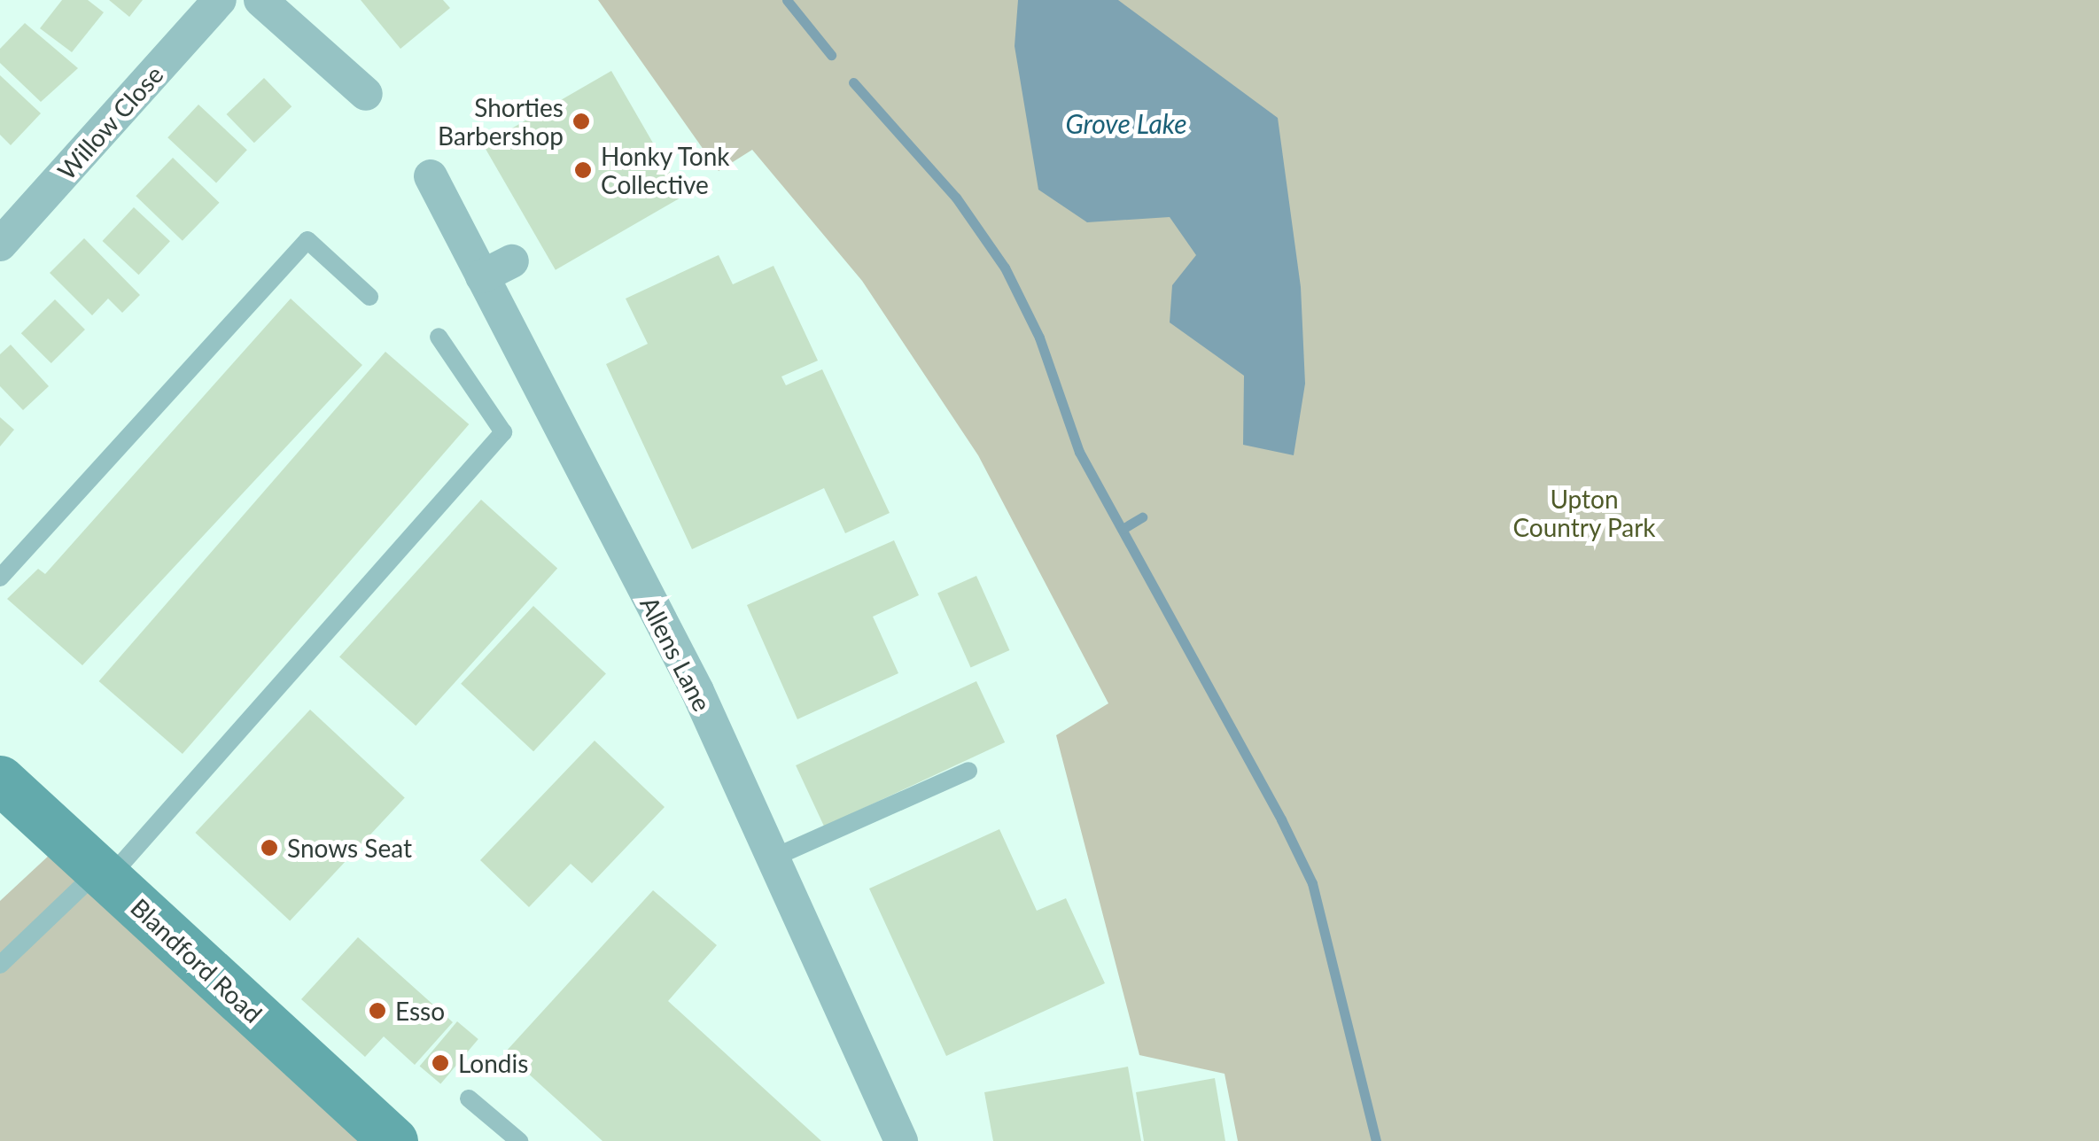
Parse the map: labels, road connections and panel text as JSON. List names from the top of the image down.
{
  "streets": {
    "main road": ["Blandford Road"],
    "street": ["Willow Close", "Allens Lane"]
  },
  "water": ["Grove Lake"],
  "parks": ["Upton Country Park"],
  "places": [
    "Shorties Barbershop",
    "Honky Tonk Collective",
    "Snows Seat",
    "Esso",
    "Londis"
  ]
}
